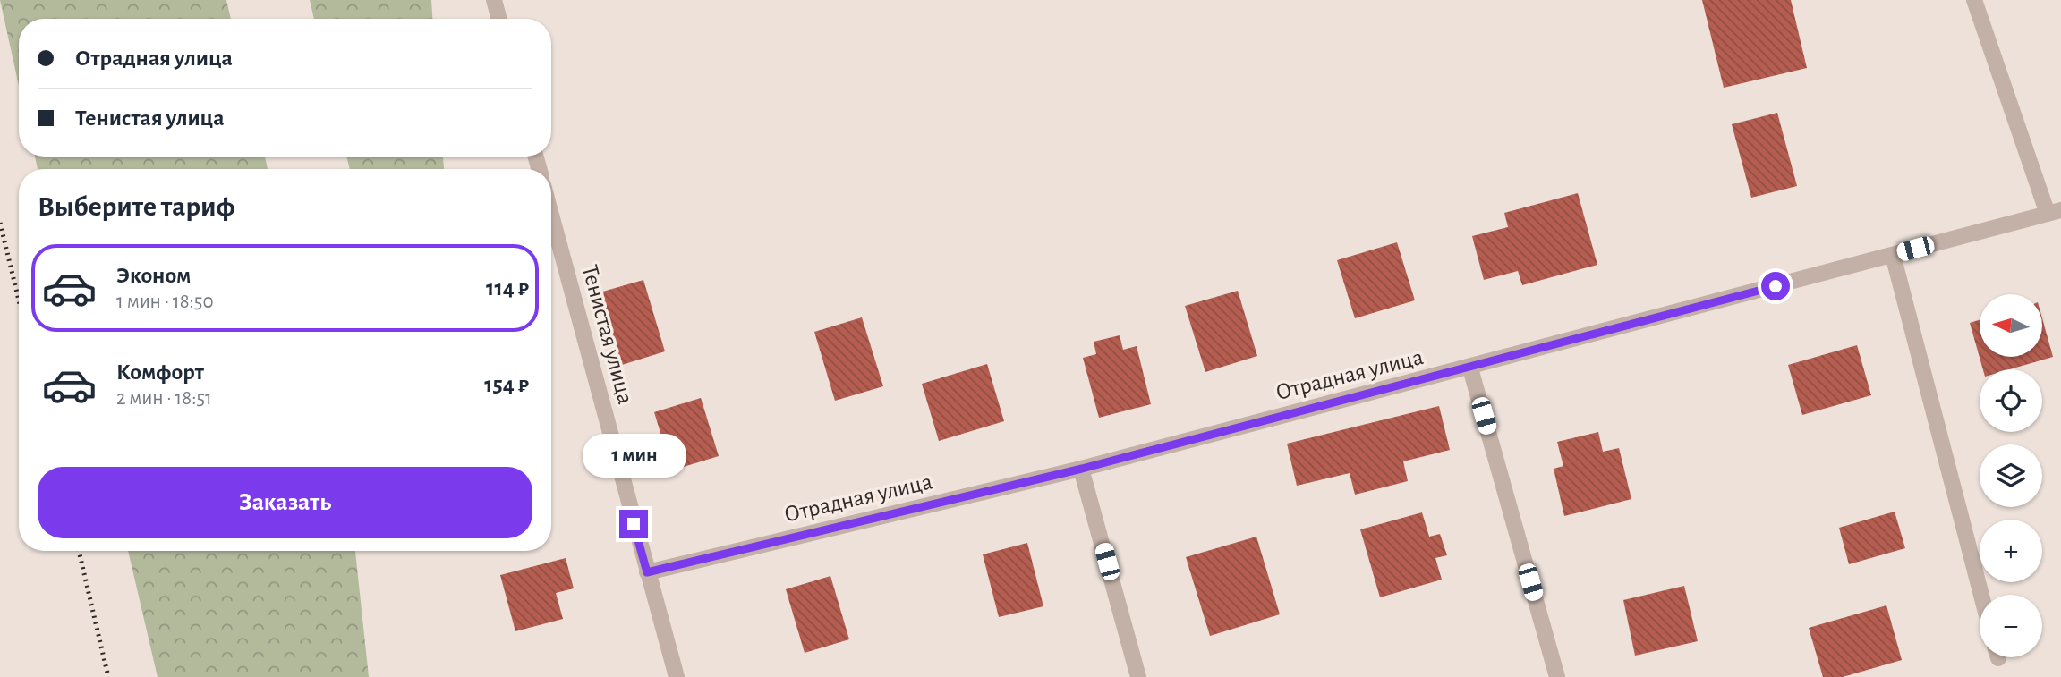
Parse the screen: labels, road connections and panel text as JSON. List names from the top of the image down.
{
  "streets": {
    "street": ["Тенистая улица", "Отрадная улица"]
  },
  "crossings": [
    ["Тенистая улица", "Отрадная улица"]
  ],
  "north": "left",
  "page": {
    "banner": ["Отрадная улица", "Тенистая улица"],
    "heading": "Выберите тариф",
    "list": [
      {
        "name": "Эконом",
        "note": "1 мин · 18:50",
        "value": "114 ₽"
      },
      {
        "name": "Комфорт",
        "note": "2 мин · 18:51",
        "value": "154 ₽"
      }
    ],
    "map_buttons": ["+", "−"],
    "bubble": "1 мин",
    "buttons": "Заказать"
  }
}
